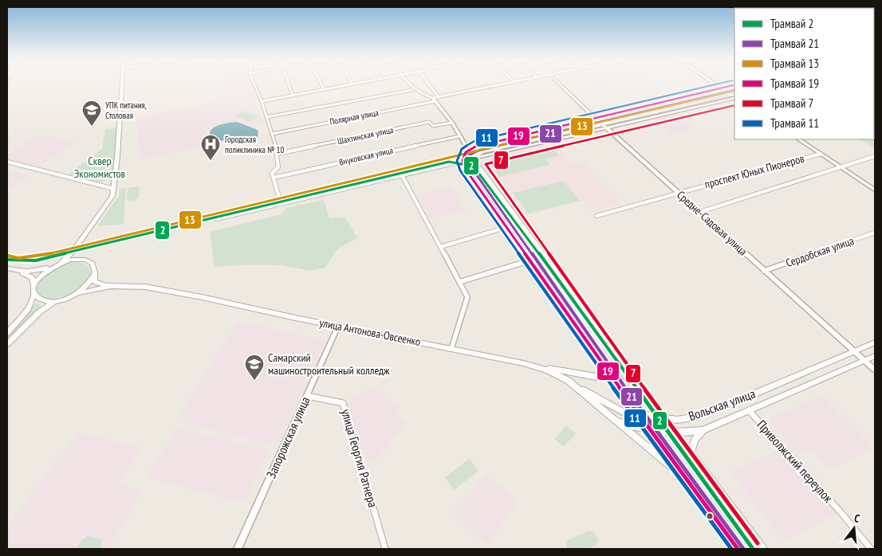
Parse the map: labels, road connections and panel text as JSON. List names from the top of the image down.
{
  "streets": {
    "main road": ["улица Антонова-Овсеенко", "Вольская улица"],
    "street": [
      "Полярная улица",
      "Шахтинская улица",
      "Внуковская улица",
      "проспект Юных Пионеров",
      "Средне-Садовая улица",
      "Сердобская улица",
      "Запорожская улица",
      "улица Георгия Ратнера",
      "Приволжский переулок"
    ]
  },
  "crossings": [
    ["проспект Юных Пионеров", "Средне-Садовая улица"],
    ["Средне-Садовая улица", "Сердобская улица"],
    ["Средне-Садовая улица", "Вольская улица"],
    ["улица Антонова-Овсеенко", "Вольская улица"],
    ["улица Антонова-Овсеенко", "Запорожская улица"],
    ["Вольская улица", "Приволжский переулок"],
    ["Запорожская улица", "улица Георгия Ратнера"]
  ],
  "parks": ["Сквер Экономистов"],
  "places": {
    "school or university": ["УПК питания, Столовая", "Самарский машиностроительный колледж"],
    "hospital": ["Городская поликлиника № 10"]
  },
  "lines": [
    "tram line 19",
    "tram line 11",
    "tram line 21",
    "tram line 13",
    "tram line 7",
    "tram line 2"
  ],
  "legend": [
    "Трамвай 2",
    "Трамвай 21",
    "Трамвай 13",
    "Трамвай 19",
    "Трамвай 7",
    "Трамвай 11"
  ],
  "north": "top"
}
